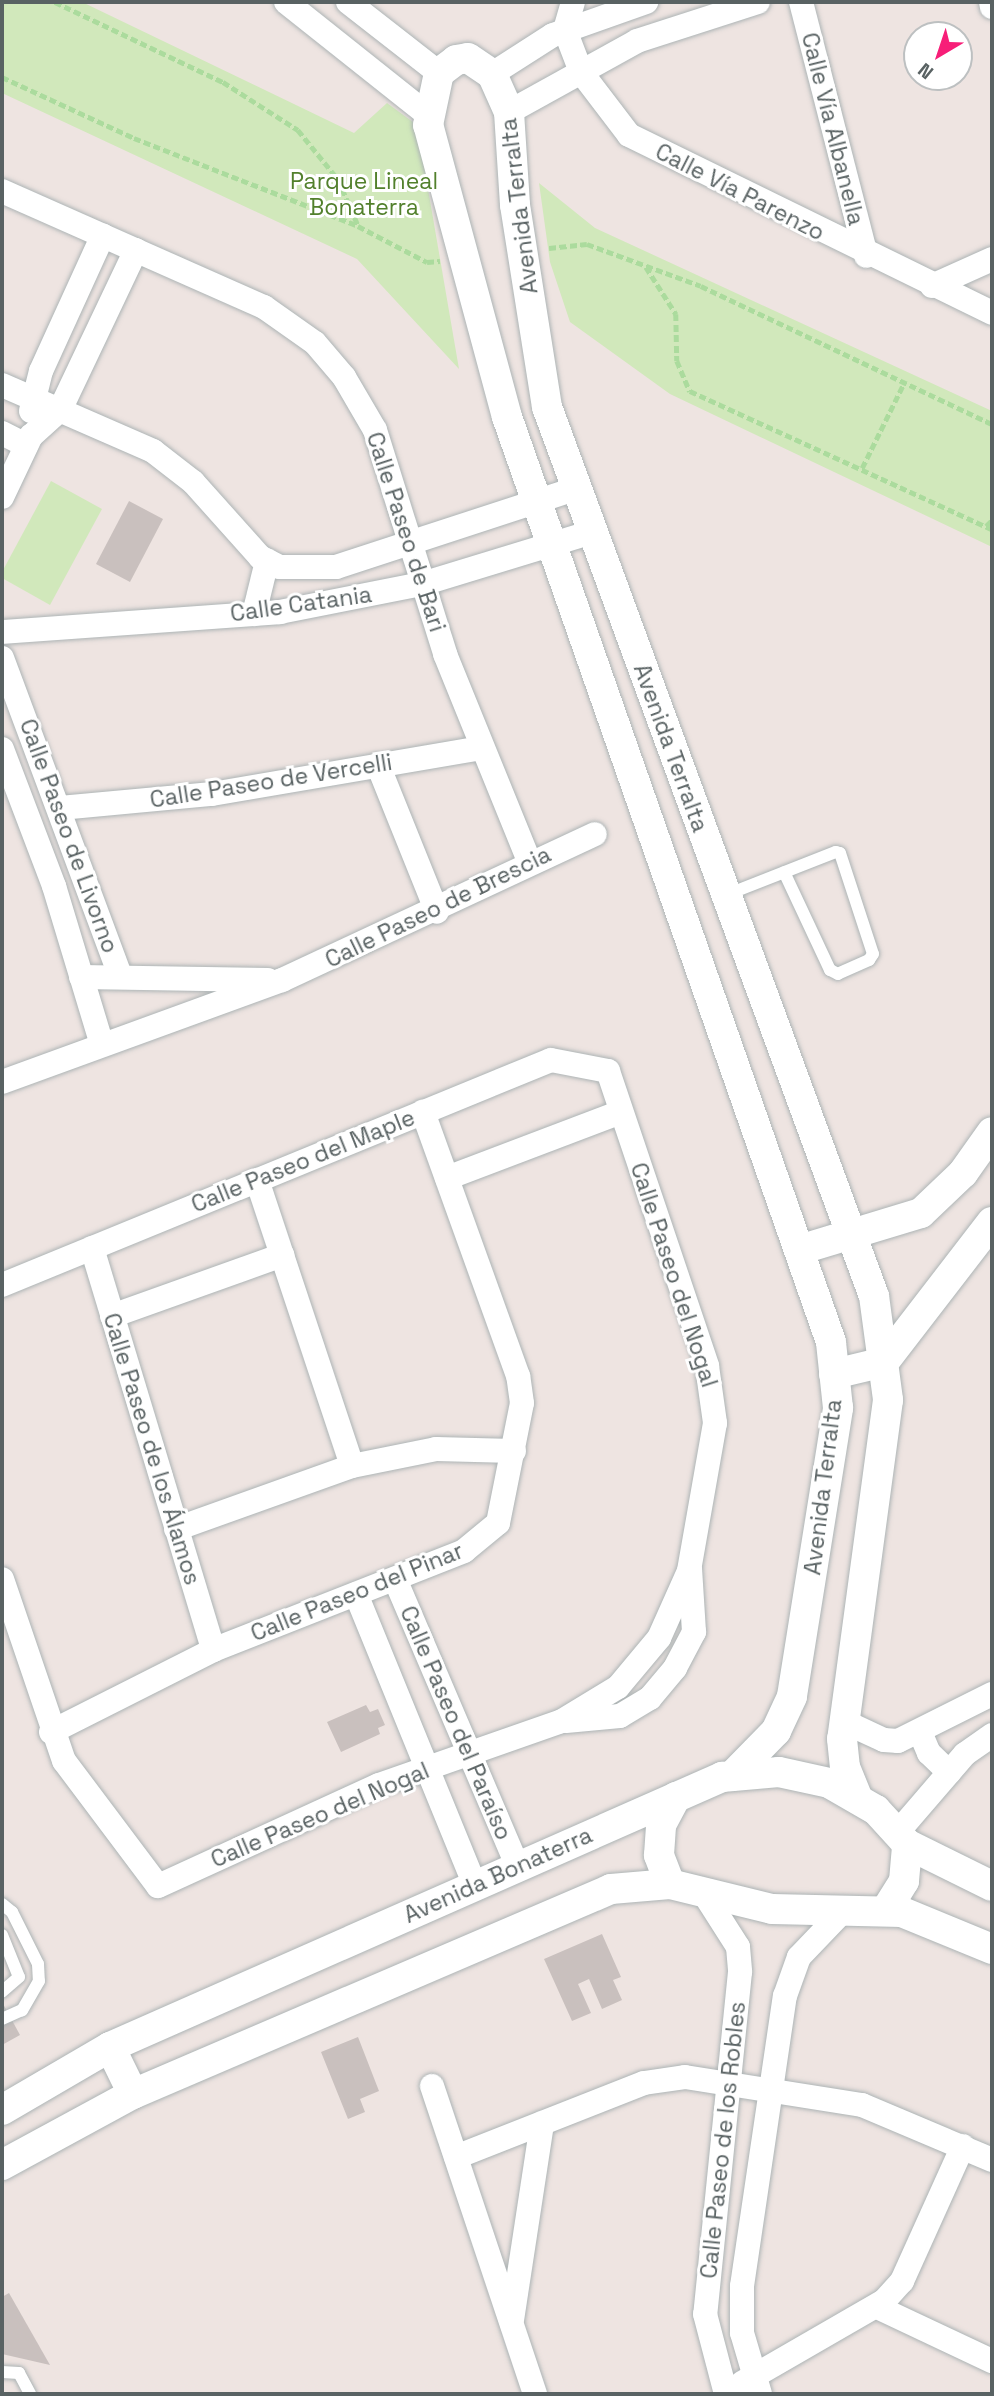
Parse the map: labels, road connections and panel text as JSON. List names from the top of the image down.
{
  "streets": {
    "street": [
      "Calle Vía Albanella",
      "Calle Vía Parenzo",
      "Avenida Terralta",
      "Calle Paseo de Bari",
      "Calle Catania",
      "Calle Paseo de Vercelli",
      "Calle Paseo de Livorno",
      "Calle Paseo de Brescia",
      "Calle Paseo del Maple",
      "Calle Paseo del Nogal",
      "Calle Paseo de los Álamos",
      "Calle Paseo del Pinar",
      "Calle Paseo del Paraíso",
      "Avenida Bonaterra",
      "Calle Paseo de los Robles"
    ]
  },
  "crossings": [
    ["Calle Vía Albanella", "Calle Vía Parenzo"],
    ["Avenida Terralta", "Calle Catania"],
    ["Avenida Terralta", "Avenida Bonaterra"],
    ["Calle Paseo de Bari", "Calle Catania"],
    ["Calle Paseo de Bari", "Calle Paseo de Vercelli"],
    ["Calle Paseo de Bari", "Calle Paseo de Brescia"],
    ["Calle Paseo de Vercelli", "Calle Paseo de Livorno"],
    ["Calle Paseo de Livorno", "Calle Paseo de Brescia"],
    ["Calle Paseo del Maple", "Calle Paseo del Nogal"],
    ["Calle Paseo del Maple", "Calle Paseo de los Álamos"],
    ["Calle Paseo del Maple", "Calle Paseo del Pinar"],
    ["Calle Paseo del Nogal", "Calle Paseo del Pinar"],
    ["Calle Paseo del Nogal", "Calle Paseo del Paraíso"],
    ["Calle Paseo de los Álamos", "Calle Paseo del Pinar"],
    ["Calle Paseo del Pinar", "Calle Paseo del Paraíso"],
    ["Calle Paseo del Paraíso", "Avenida Bonaterra"]
  ],
  "parks": ["Parque Lineal Bonaterra"],
  "north": "bottom left"
}
